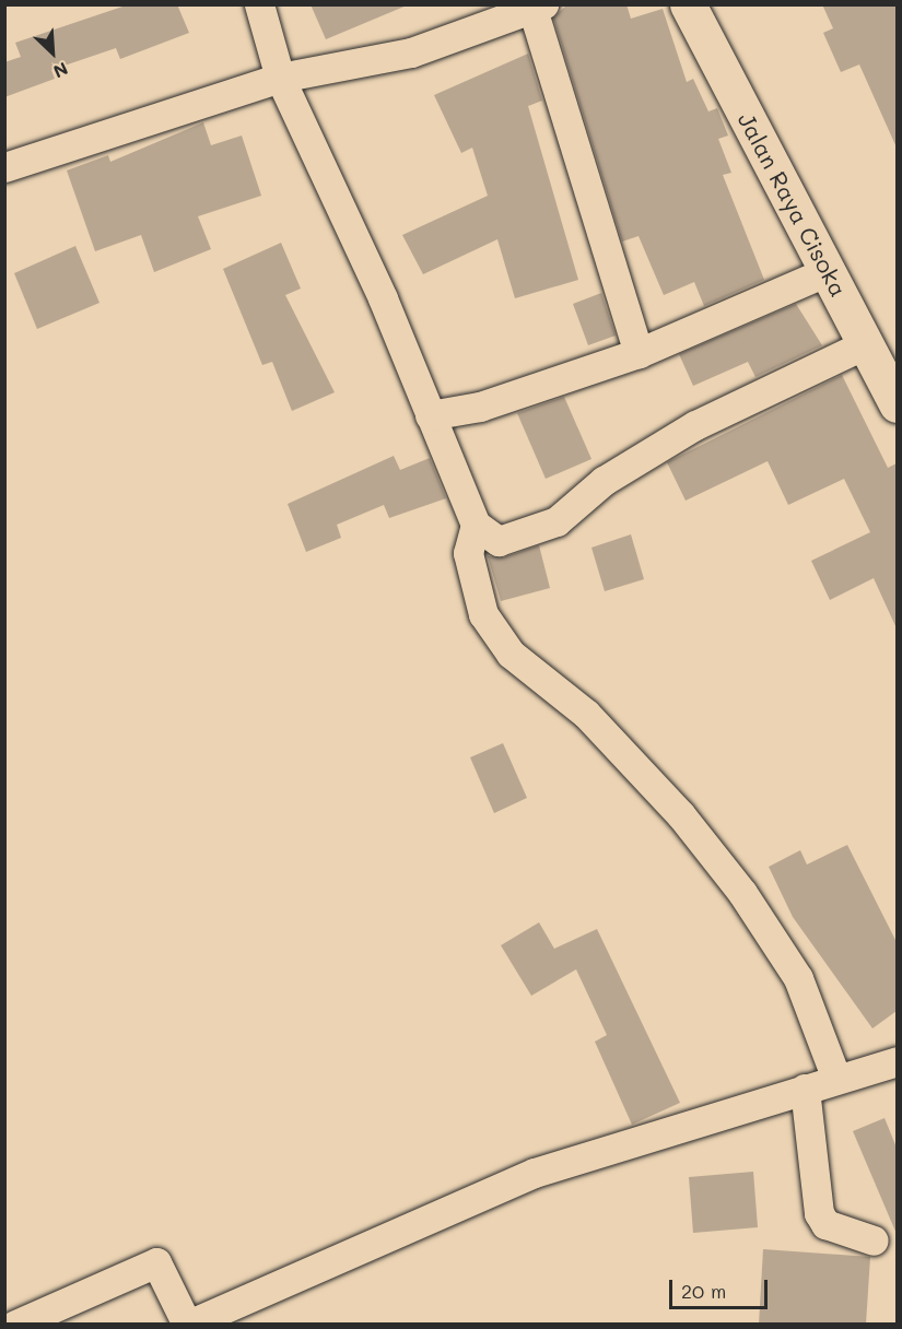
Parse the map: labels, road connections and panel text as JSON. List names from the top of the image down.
{
  "streets": {
    "street": ["Jalan Raya Cisoka"]
  },
  "scale_bar": "20 m",
  "north": "bottom right"
}
